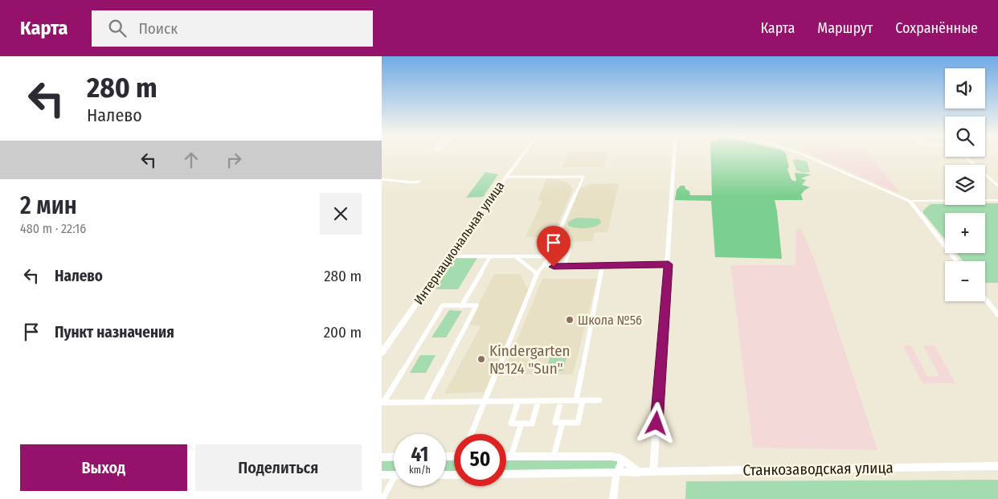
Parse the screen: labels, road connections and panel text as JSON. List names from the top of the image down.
{
  "streets": {
    "main road": ["Интернациональная улица"],
    "street": ["Станкозаводская улица"]
  },
  "places": ["Школа №56", "Kindergarten №124 \"Sun\""],
  "page": {
    "header": "Карта",
    "search": "Поиск",
    "nav": ["Карта", "Маршрут", "Сохранённые"],
    "turn": ["280 m", "Налево"],
    "map_buttons": ["+", "−"],
    "heading": ["2 мин", "480 m · 22:16"],
    "list": [
      {
        "name": "Налево",
        "value": "280 m"
      },
      {
        "name": "Пункт назначения",
        "value": "200 m"
      }
    ],
    "speed": "41 km/h",
    "limit": "50",
    "buttons": ["Выход", "Поделиться"]
  }
}
